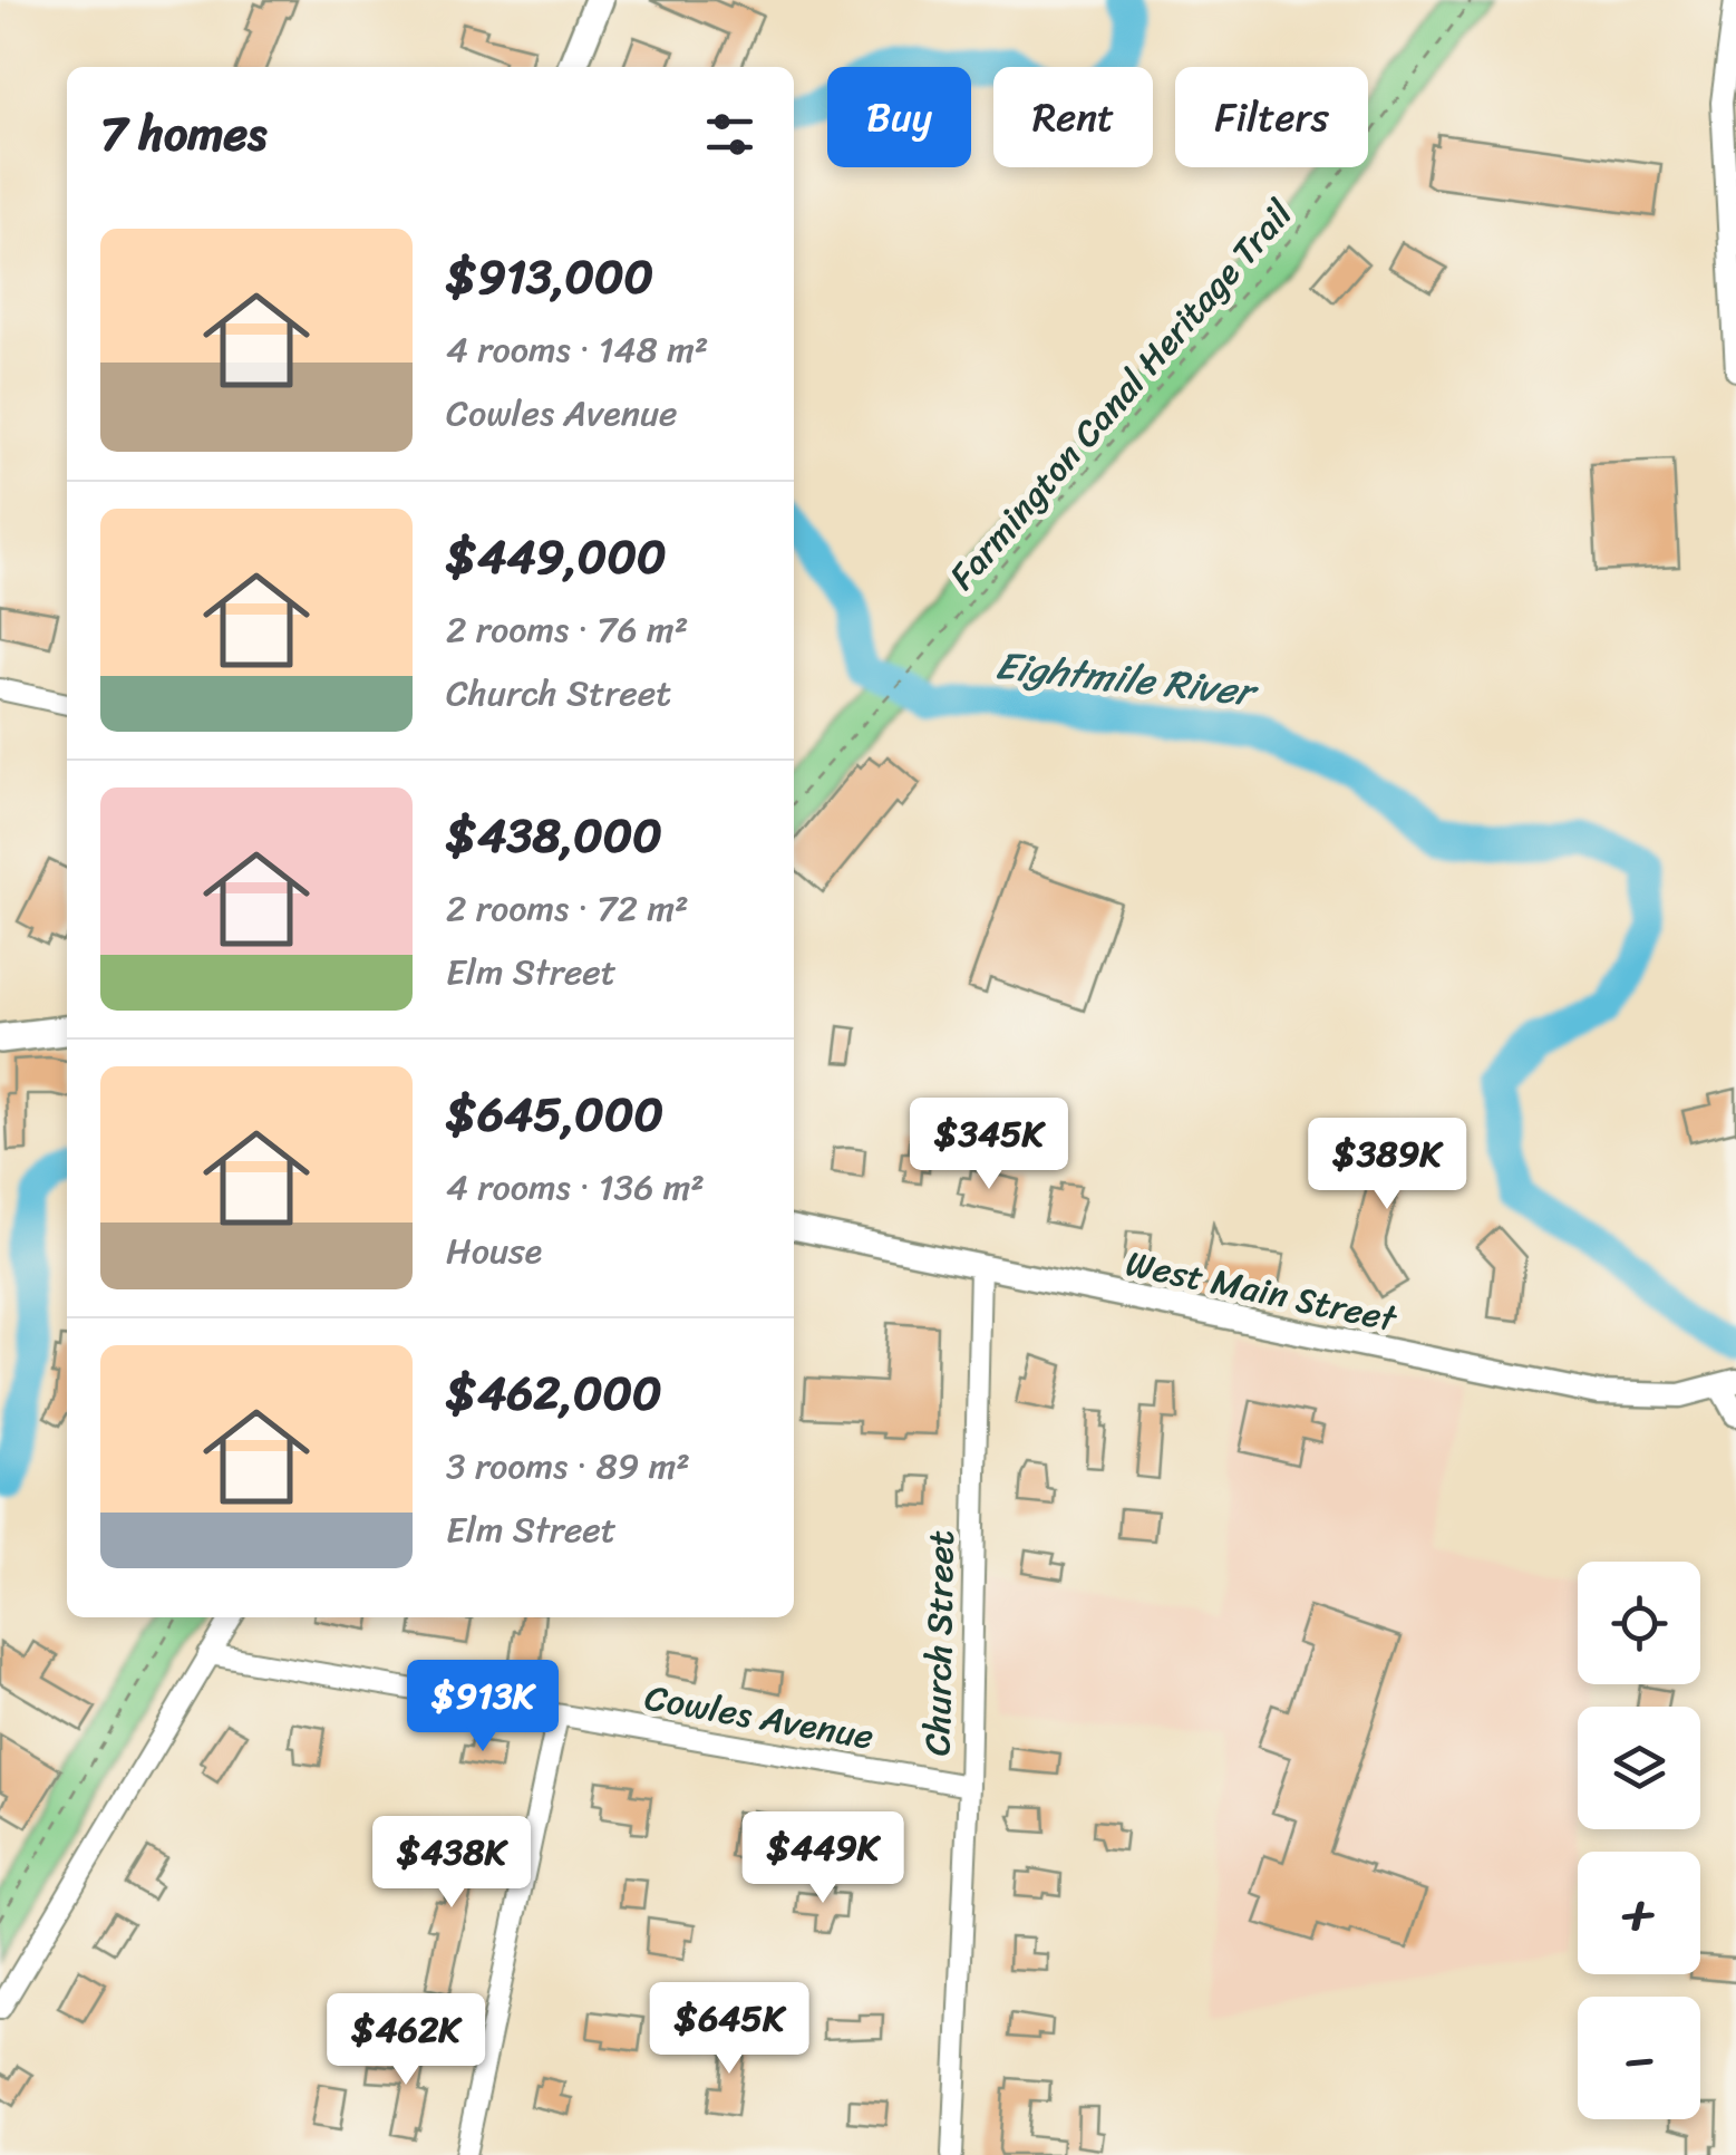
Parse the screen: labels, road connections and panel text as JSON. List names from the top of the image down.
{
  "streets": {
    "main road": ["West Main Street"],
    "street": ["Church Street", "Cowles Avenue"],
    "path": ["Farmington Canal Heritage Trail"]
  },
  "crossings": [
    ["West Main Street", "Church Street"],
    ["Church Street", "Cowles Avenue"]
  ],
  "water": ["Eightmile River"],
  "page": {
    "chip": ["Buy", "Rent", "Filters"],
    "heading": "7 homes",
    "list": [
      {
        "name": "$913,000",
        "note": "4 rooms · 148 m² · Cowles Avenue"
      },
      {
        "name": "$449,000",
        "note": "2 rooms · 76 m² · Church Street"
      },
      {
        "name": "$438,000",
        "note": "2 rooms · 72 m² · Elm Street"
      },
      {
        "name": "$645,000",
        "note": "4 rooms · 136 m² · House"
      },
      {
        "name": "$462,000",
        "note": "3 rooms · 89 m² · Elm Street"
      }
    ],
    "price": [
      "$345K",
      "$389K",
      "$913K",
      "$449K",
      "$438K",
      "$645K",
      "$462K"
    ],
    "map_buttons": ["+", "−"]
  }
}
